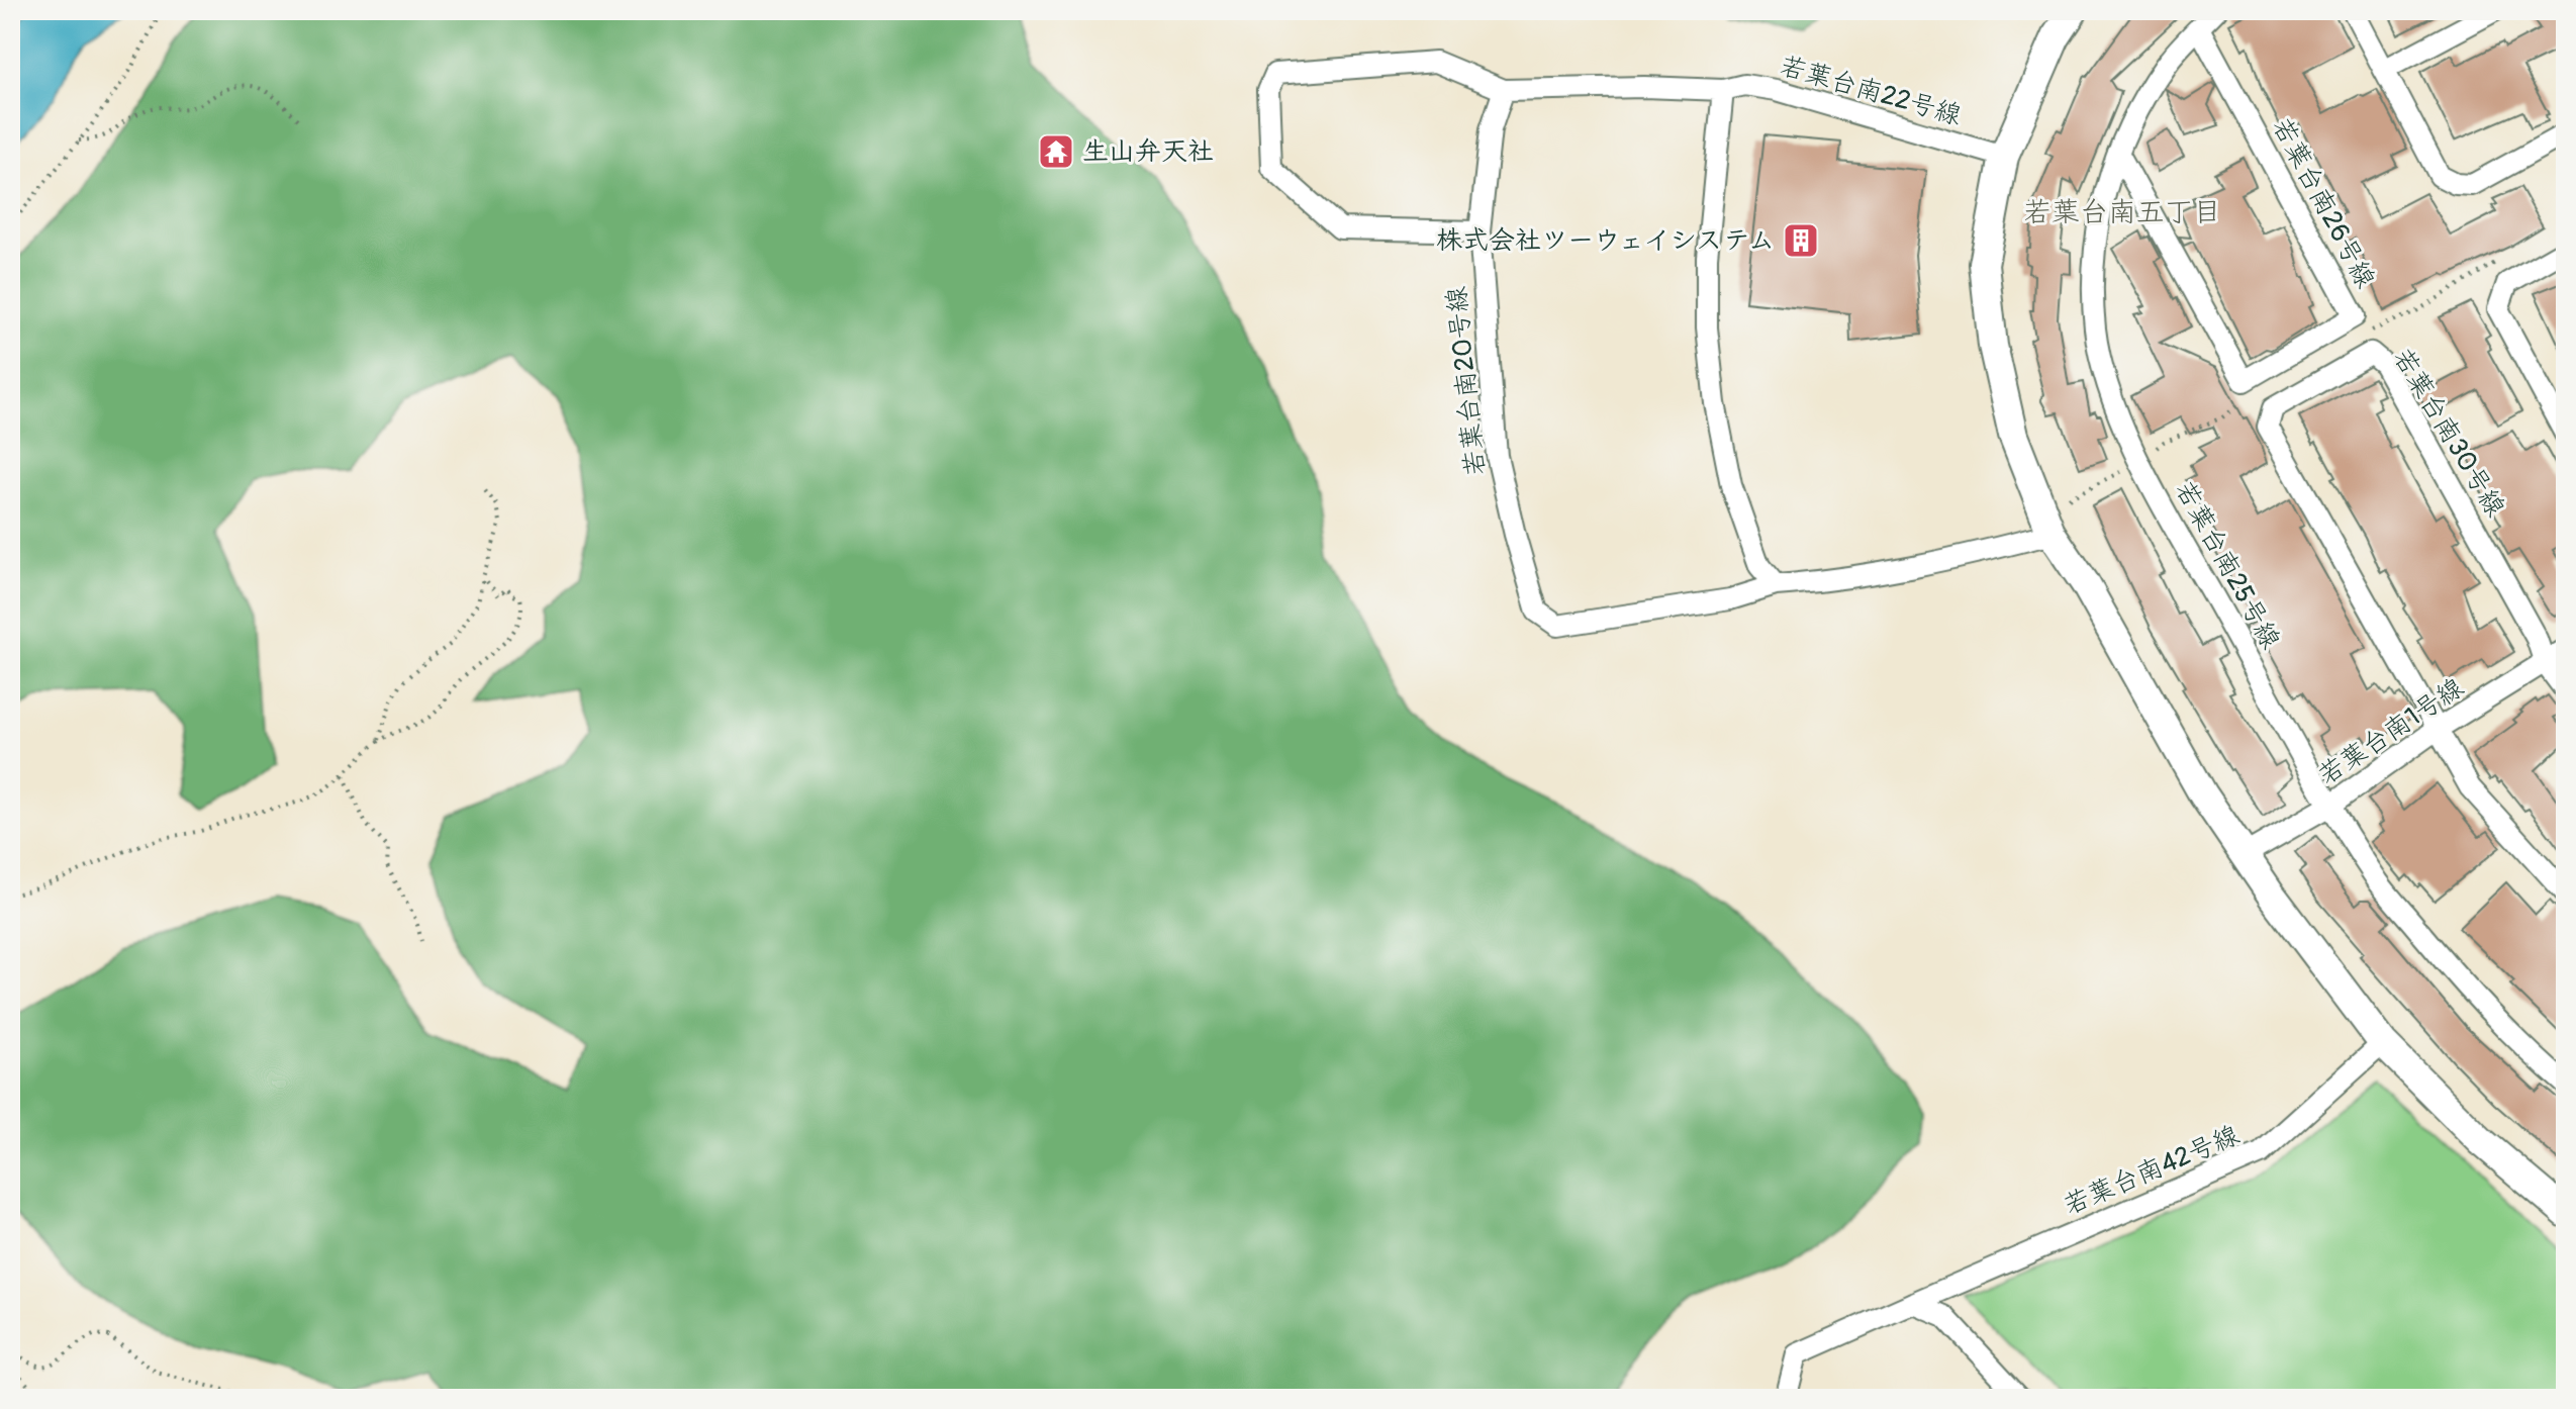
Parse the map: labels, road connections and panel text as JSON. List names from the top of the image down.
{
  "streets": {
    "street": [
      "若葉台南22号線",
      "若葉台南26号線",
      "若葉台南20号線",
      "若葉台南30号線",
      "若葉台南25号線",
      "若葉台南1号線",
      "若葉台南42号線"
    ]
  },
  "crossings": [
    ["若葉台南26号線", "若葉台南25号線"],
    ["若葉台南30号線", "若葉台南1号線"],
    ["若葉台南25号線", "若葉台南1号線"]
  ],
  "districts": ["若葉台南五丁目"],
  "places": {
    "temple": ["生山弁天社"],
    "building": ["株式会社ツーウェイシステム"]
  }
}
